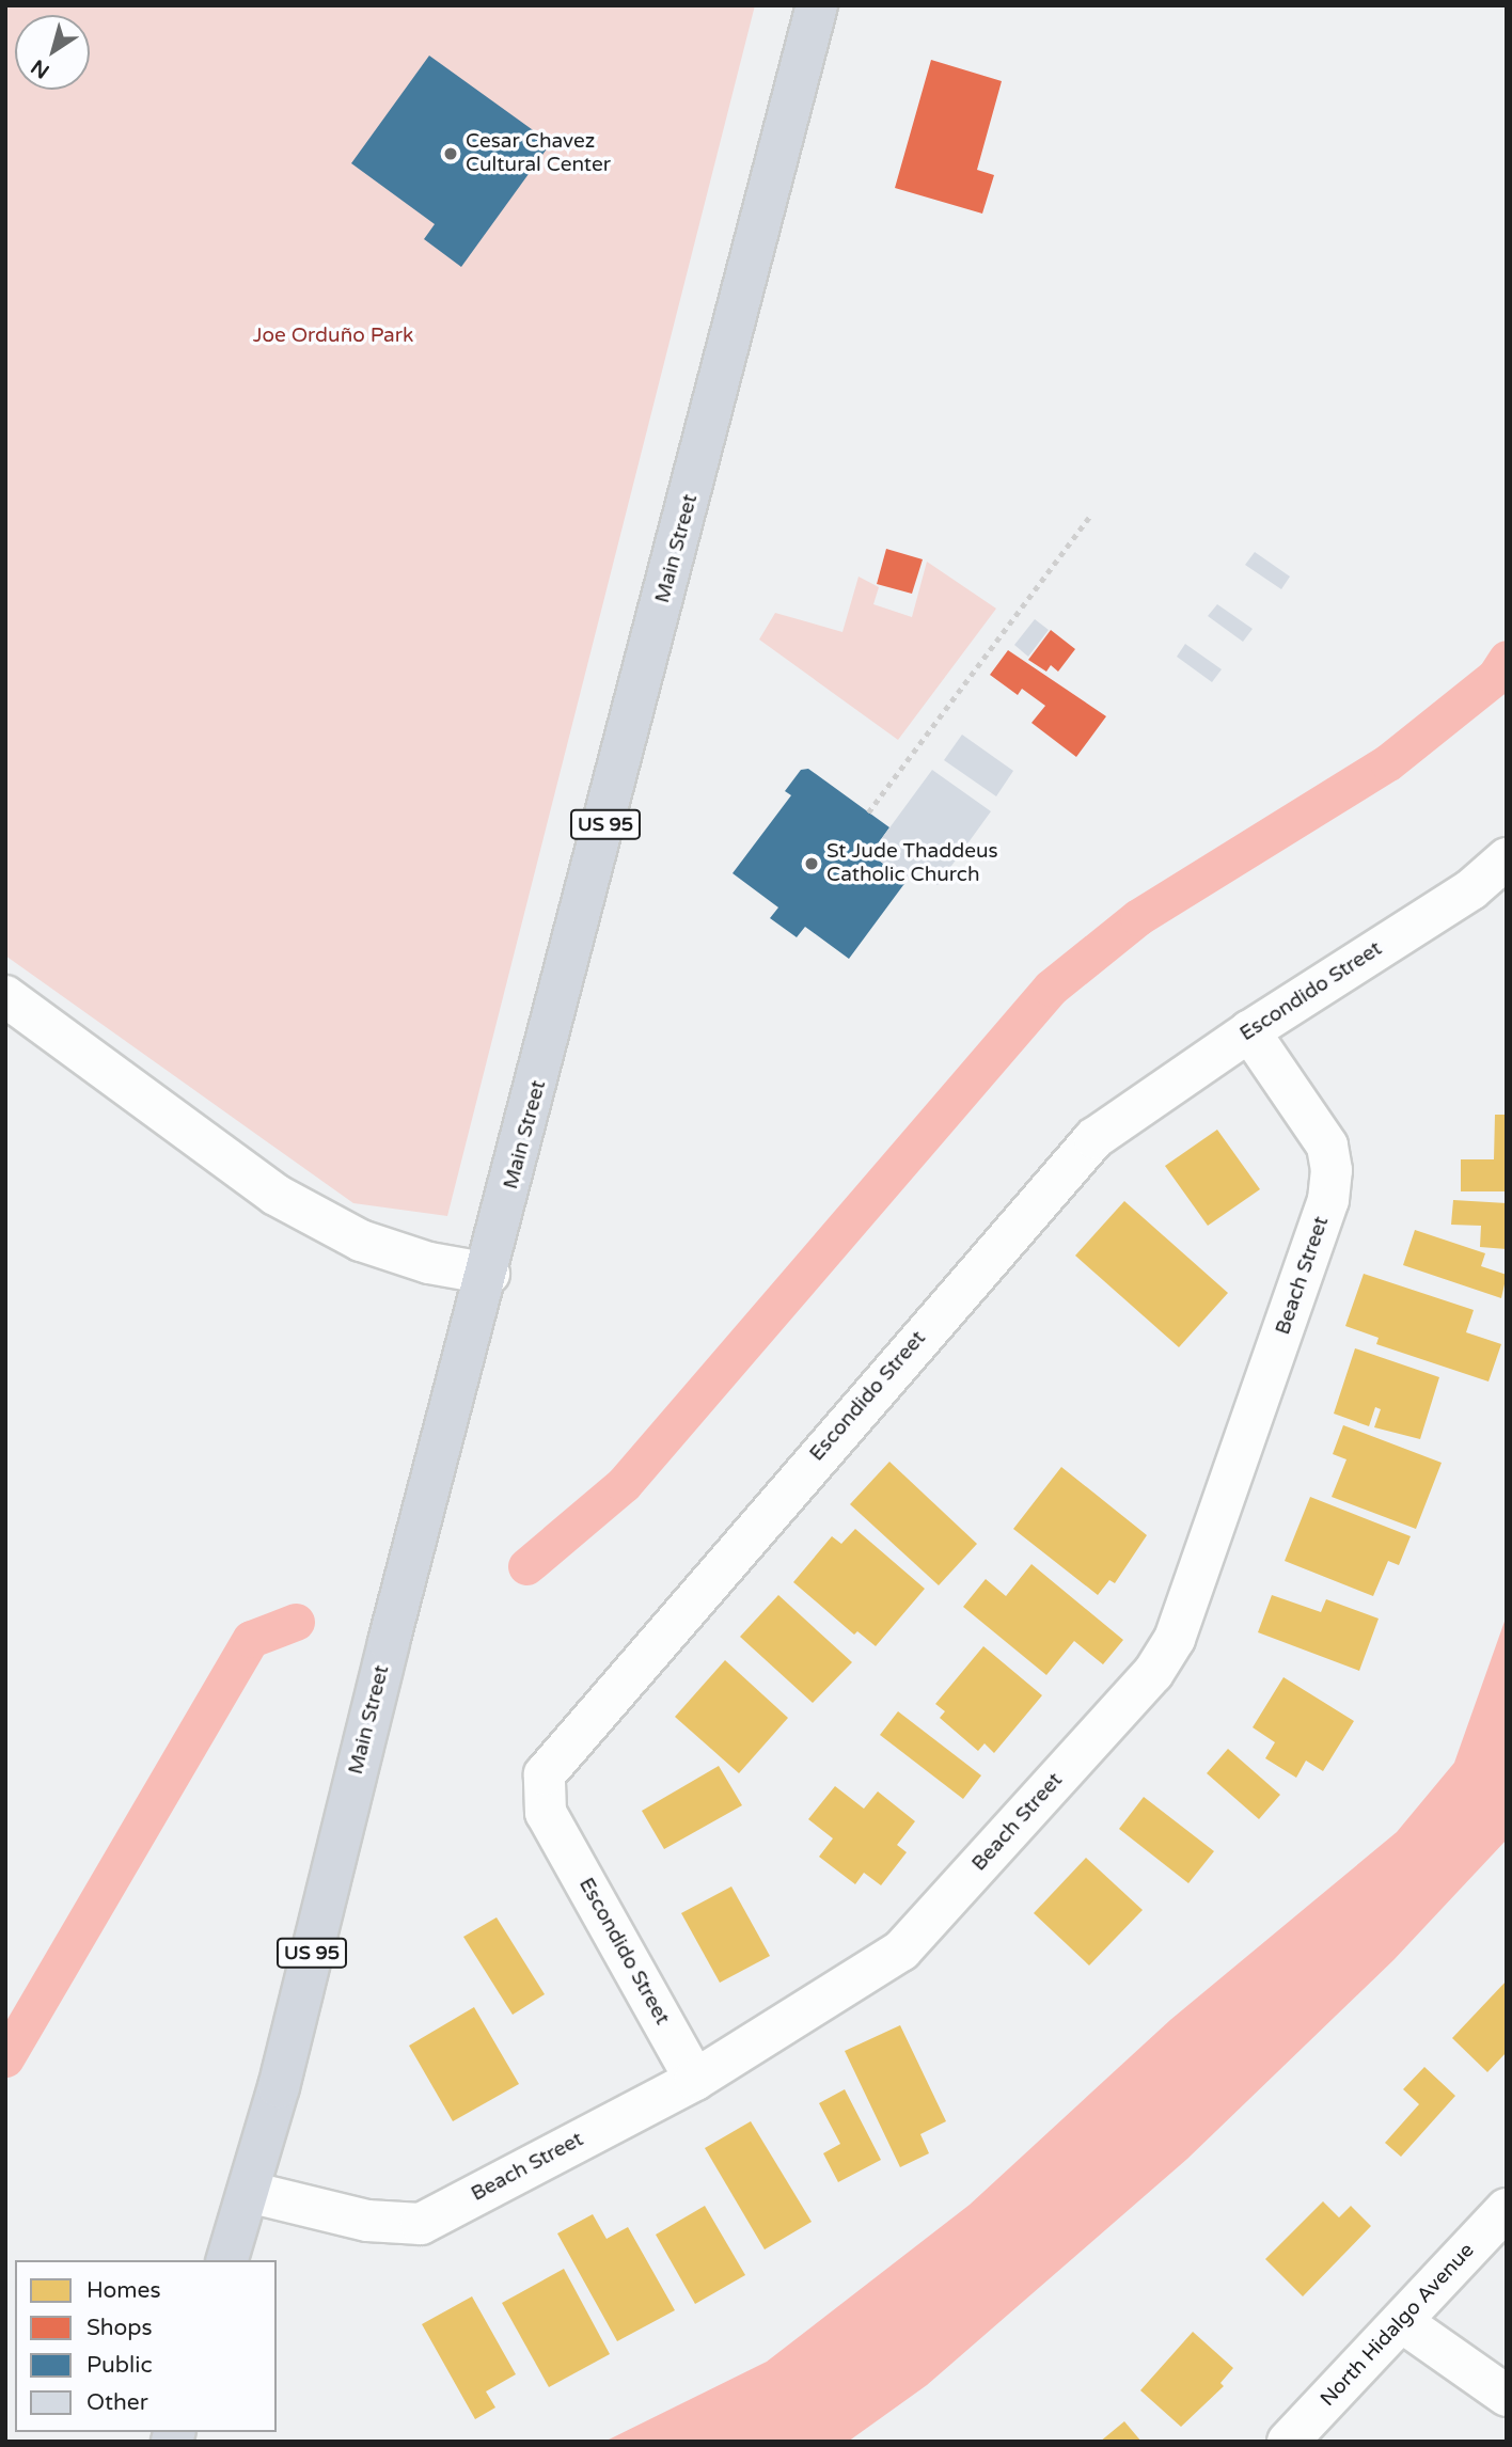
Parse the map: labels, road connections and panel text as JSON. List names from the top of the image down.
{
  "streets": {
    "highway": ["Main Street", "US 95"],
    "street": ["Escondido Street", "Beach Street", "North Hidalgo Avenue"]
  },
  "crossings": [
    ["Main Street", "Beach Street"],
    ["Escondido Street", "Beach Street"]
  ],
  "parks": ["Joe Orduño Park"],
  "places": ["Cesar Chavez Cultural Center", "St Jude Thaddeus Catholic Church"],
  "legend": [
    "Homes",
    "Shops",
    "Public",
    "Other"
  ],
  "north": "bottom left"
}
